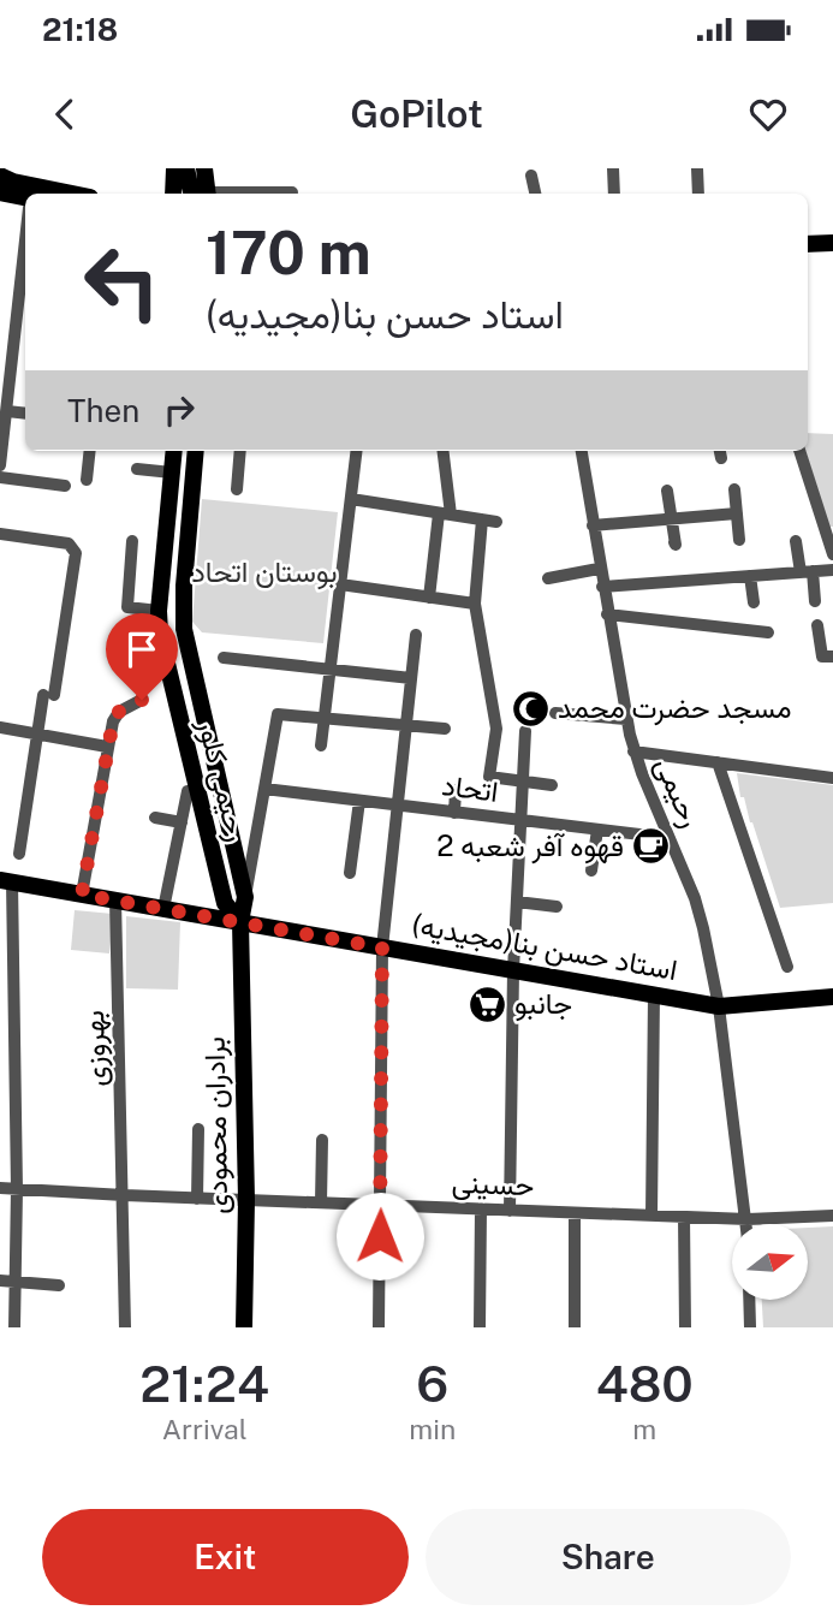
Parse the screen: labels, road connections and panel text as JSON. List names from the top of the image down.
{
  "streets": {
    "main road": ["رحیمی کلور", "استاد حسن بنا(مجیدیه)", "برادران محمودی"],
    "street": [
      "اتحاد",
      "رحیمی",
      "بهروزی",
      "حسینی"
    ]
  },
  "crossings": [
    ["رحیمی کلور", "استاد حسن بنا(مجیدیه)"],
    ["رحیمی کلور", "برادران محمودی"],
    ["اتحاد", "رحیمی"],
    ["رحیمی", "استاد حسن بنا(مجیدیه)"],
    ["رحیمی", "حسینی"],
    ["استاد حسن بنا(مجیدیه)", "بهروزی"],
    ["استاد حسن بنا(مجیدیه)", "برادران محمودی"],
    ["بهروزی", "حسینی"],
    ["برادران محمودی", "حسینی"]
  ],
  "parks": ["بوستان اتحاد"],
  "places": {
    "mosque": ["مسجد حضرت محمد"],
    "cafe": ["قهوه آفر شعبه 2"],
    "supermarket": ["جانبو"]
  },
  "north": "right",
  "page": {
    "status": "21:18",
    "header": "GoPilot",
    "turn": ["170 m", "استاد حسن بنا(مجیدیه)"],
    "then": "Then",
    "eta": [
      "21:24",
      "Arrival",
      "6",
      "min",
      "480",
      "m"
    ],
    "buttons": ["Exit", "Share"]
  }
}
